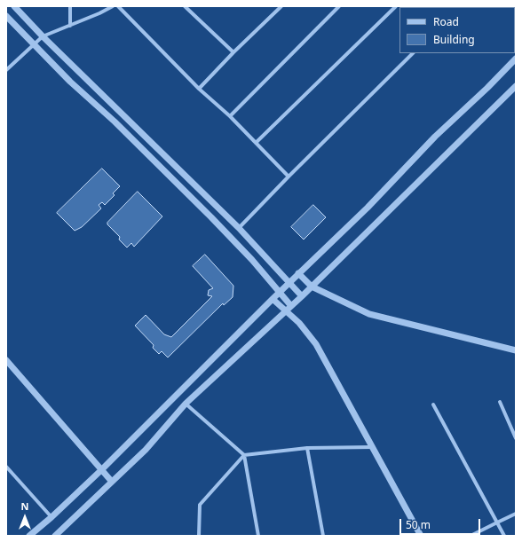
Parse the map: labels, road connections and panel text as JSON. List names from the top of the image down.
{
  "legend": ["Road", "Building"],
  "scale_bar": "50 m",
  "north": "top"
}
